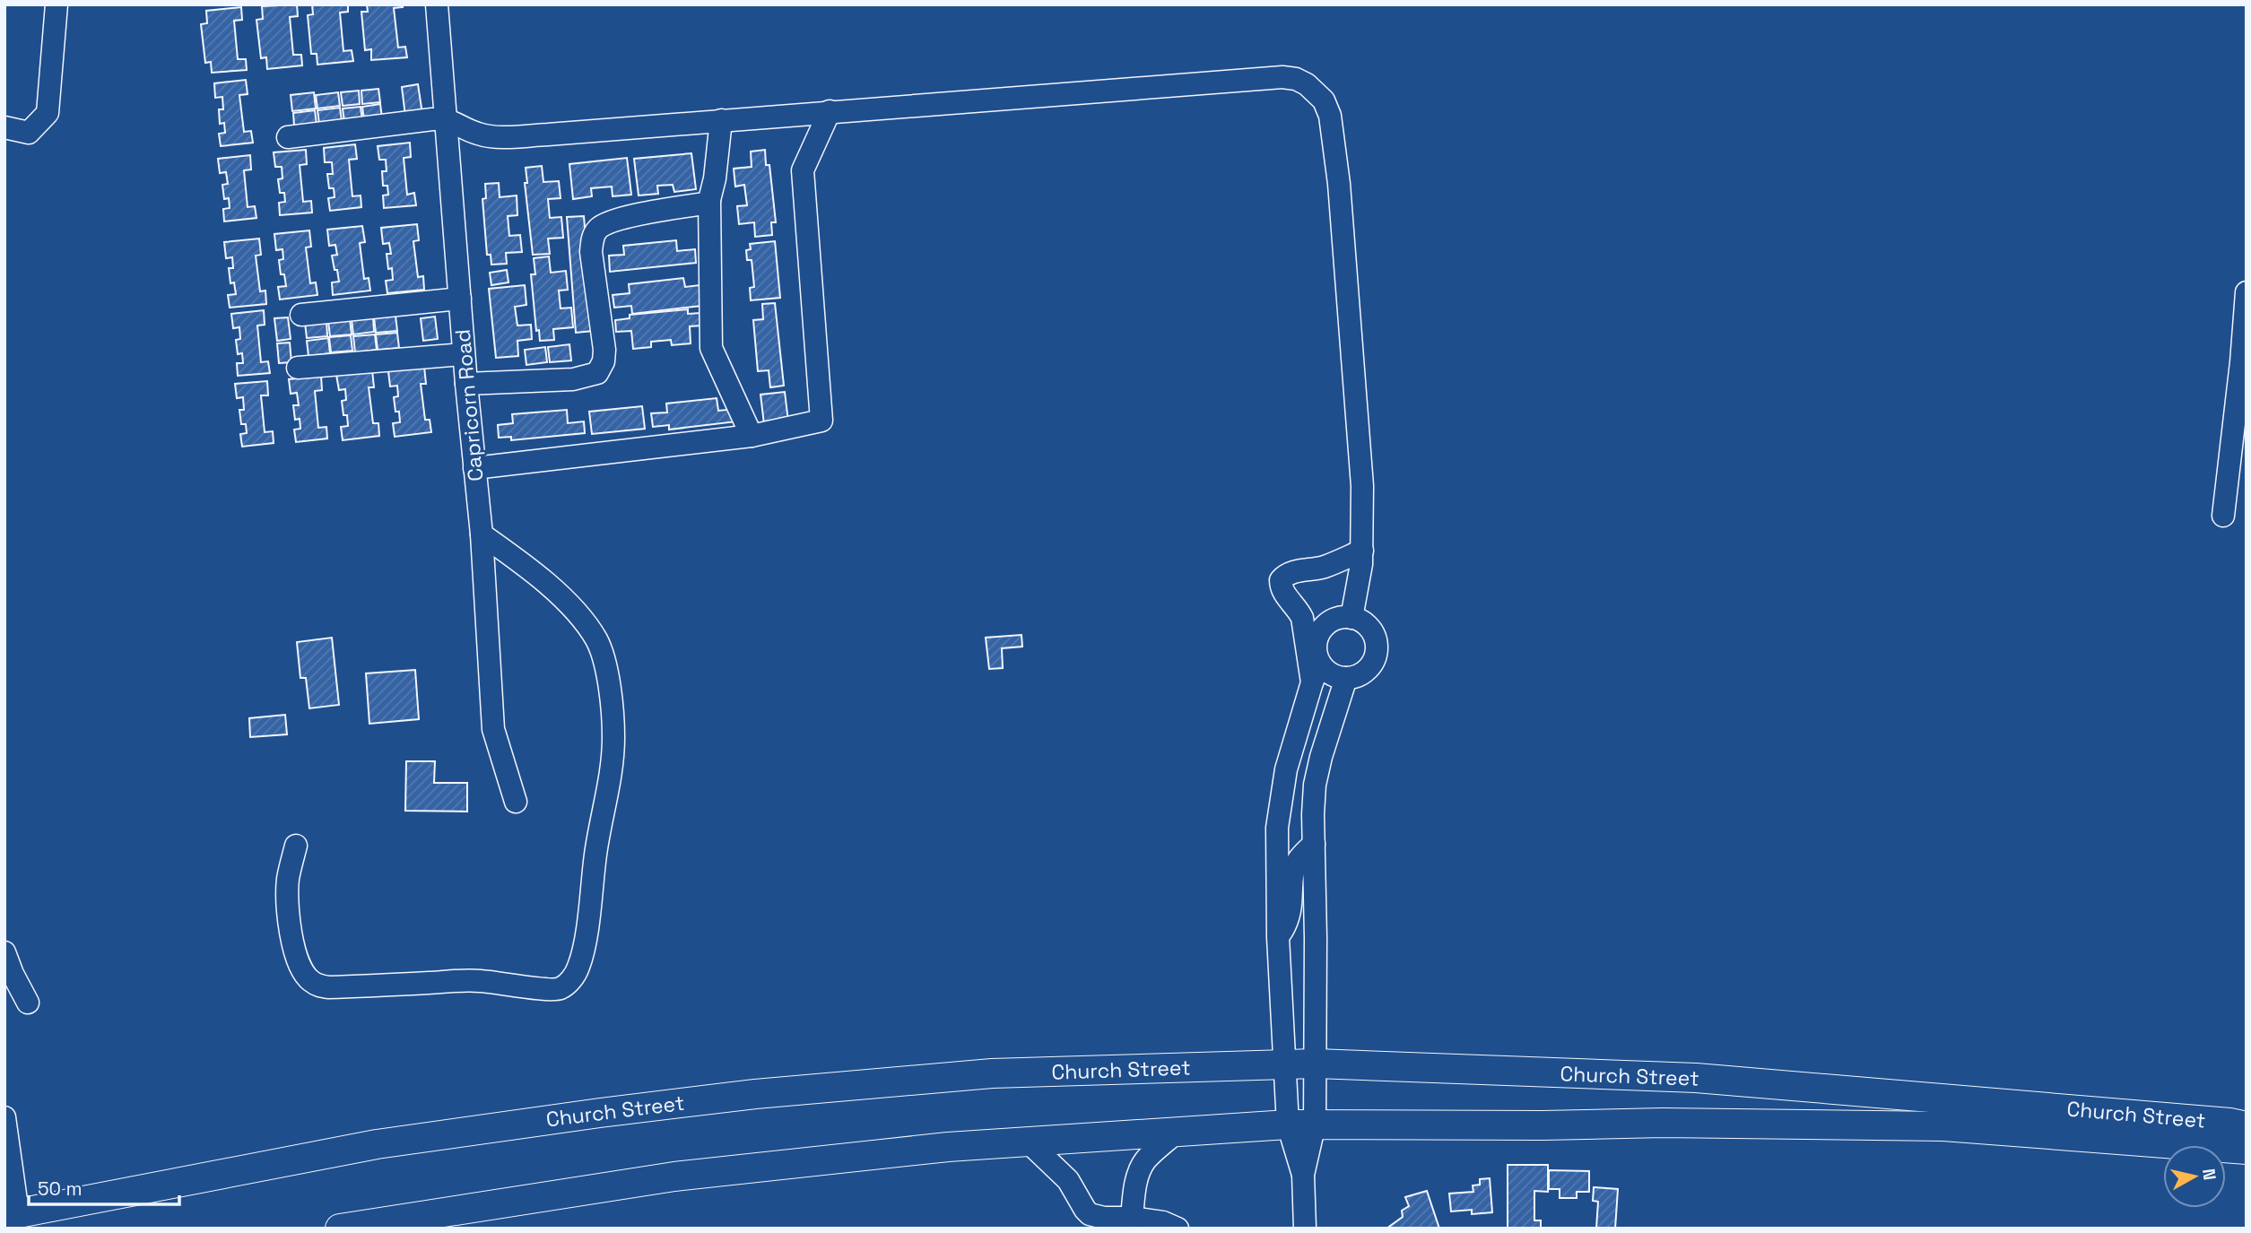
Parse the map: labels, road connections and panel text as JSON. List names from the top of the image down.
{
  "streets": {
    "main road": ["Church Street"],
    "street": ["Capricorn Road"]
  },
  "scale_bar": "50 m",
  "north": "right"
}
